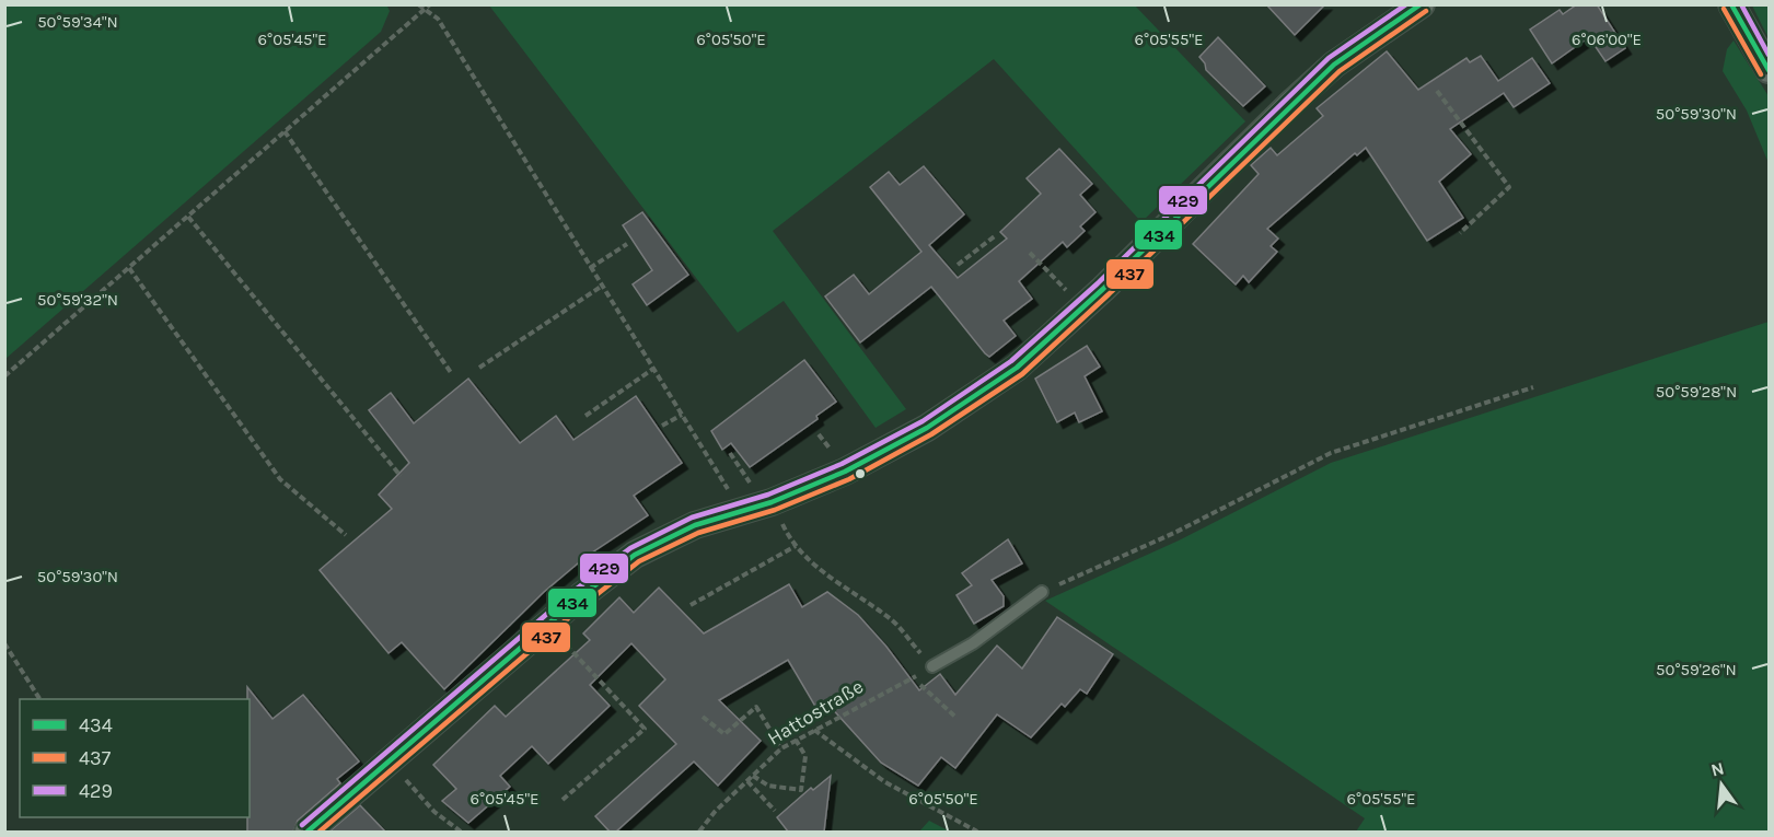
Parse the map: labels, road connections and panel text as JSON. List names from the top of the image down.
{
  "streets": {
    "path": ["Hattostraße"]
  },
  "lines": ["transit line 434", "transit line 429", "transit line 437"],
  "legend": ["434", "437", "429"],
  "north": "top",
  "coordinates": [
    "50°59'34\"N",
    "6°05'45\"E",
    "6°05'55\"E",
    "6°06'00\"E",
    "6°05'50\"E",
    "50°59'30\"N",
    "50°59'32\"N",
    "50°59'28\"N",
    "50°59'26\"N"
  ]
}
